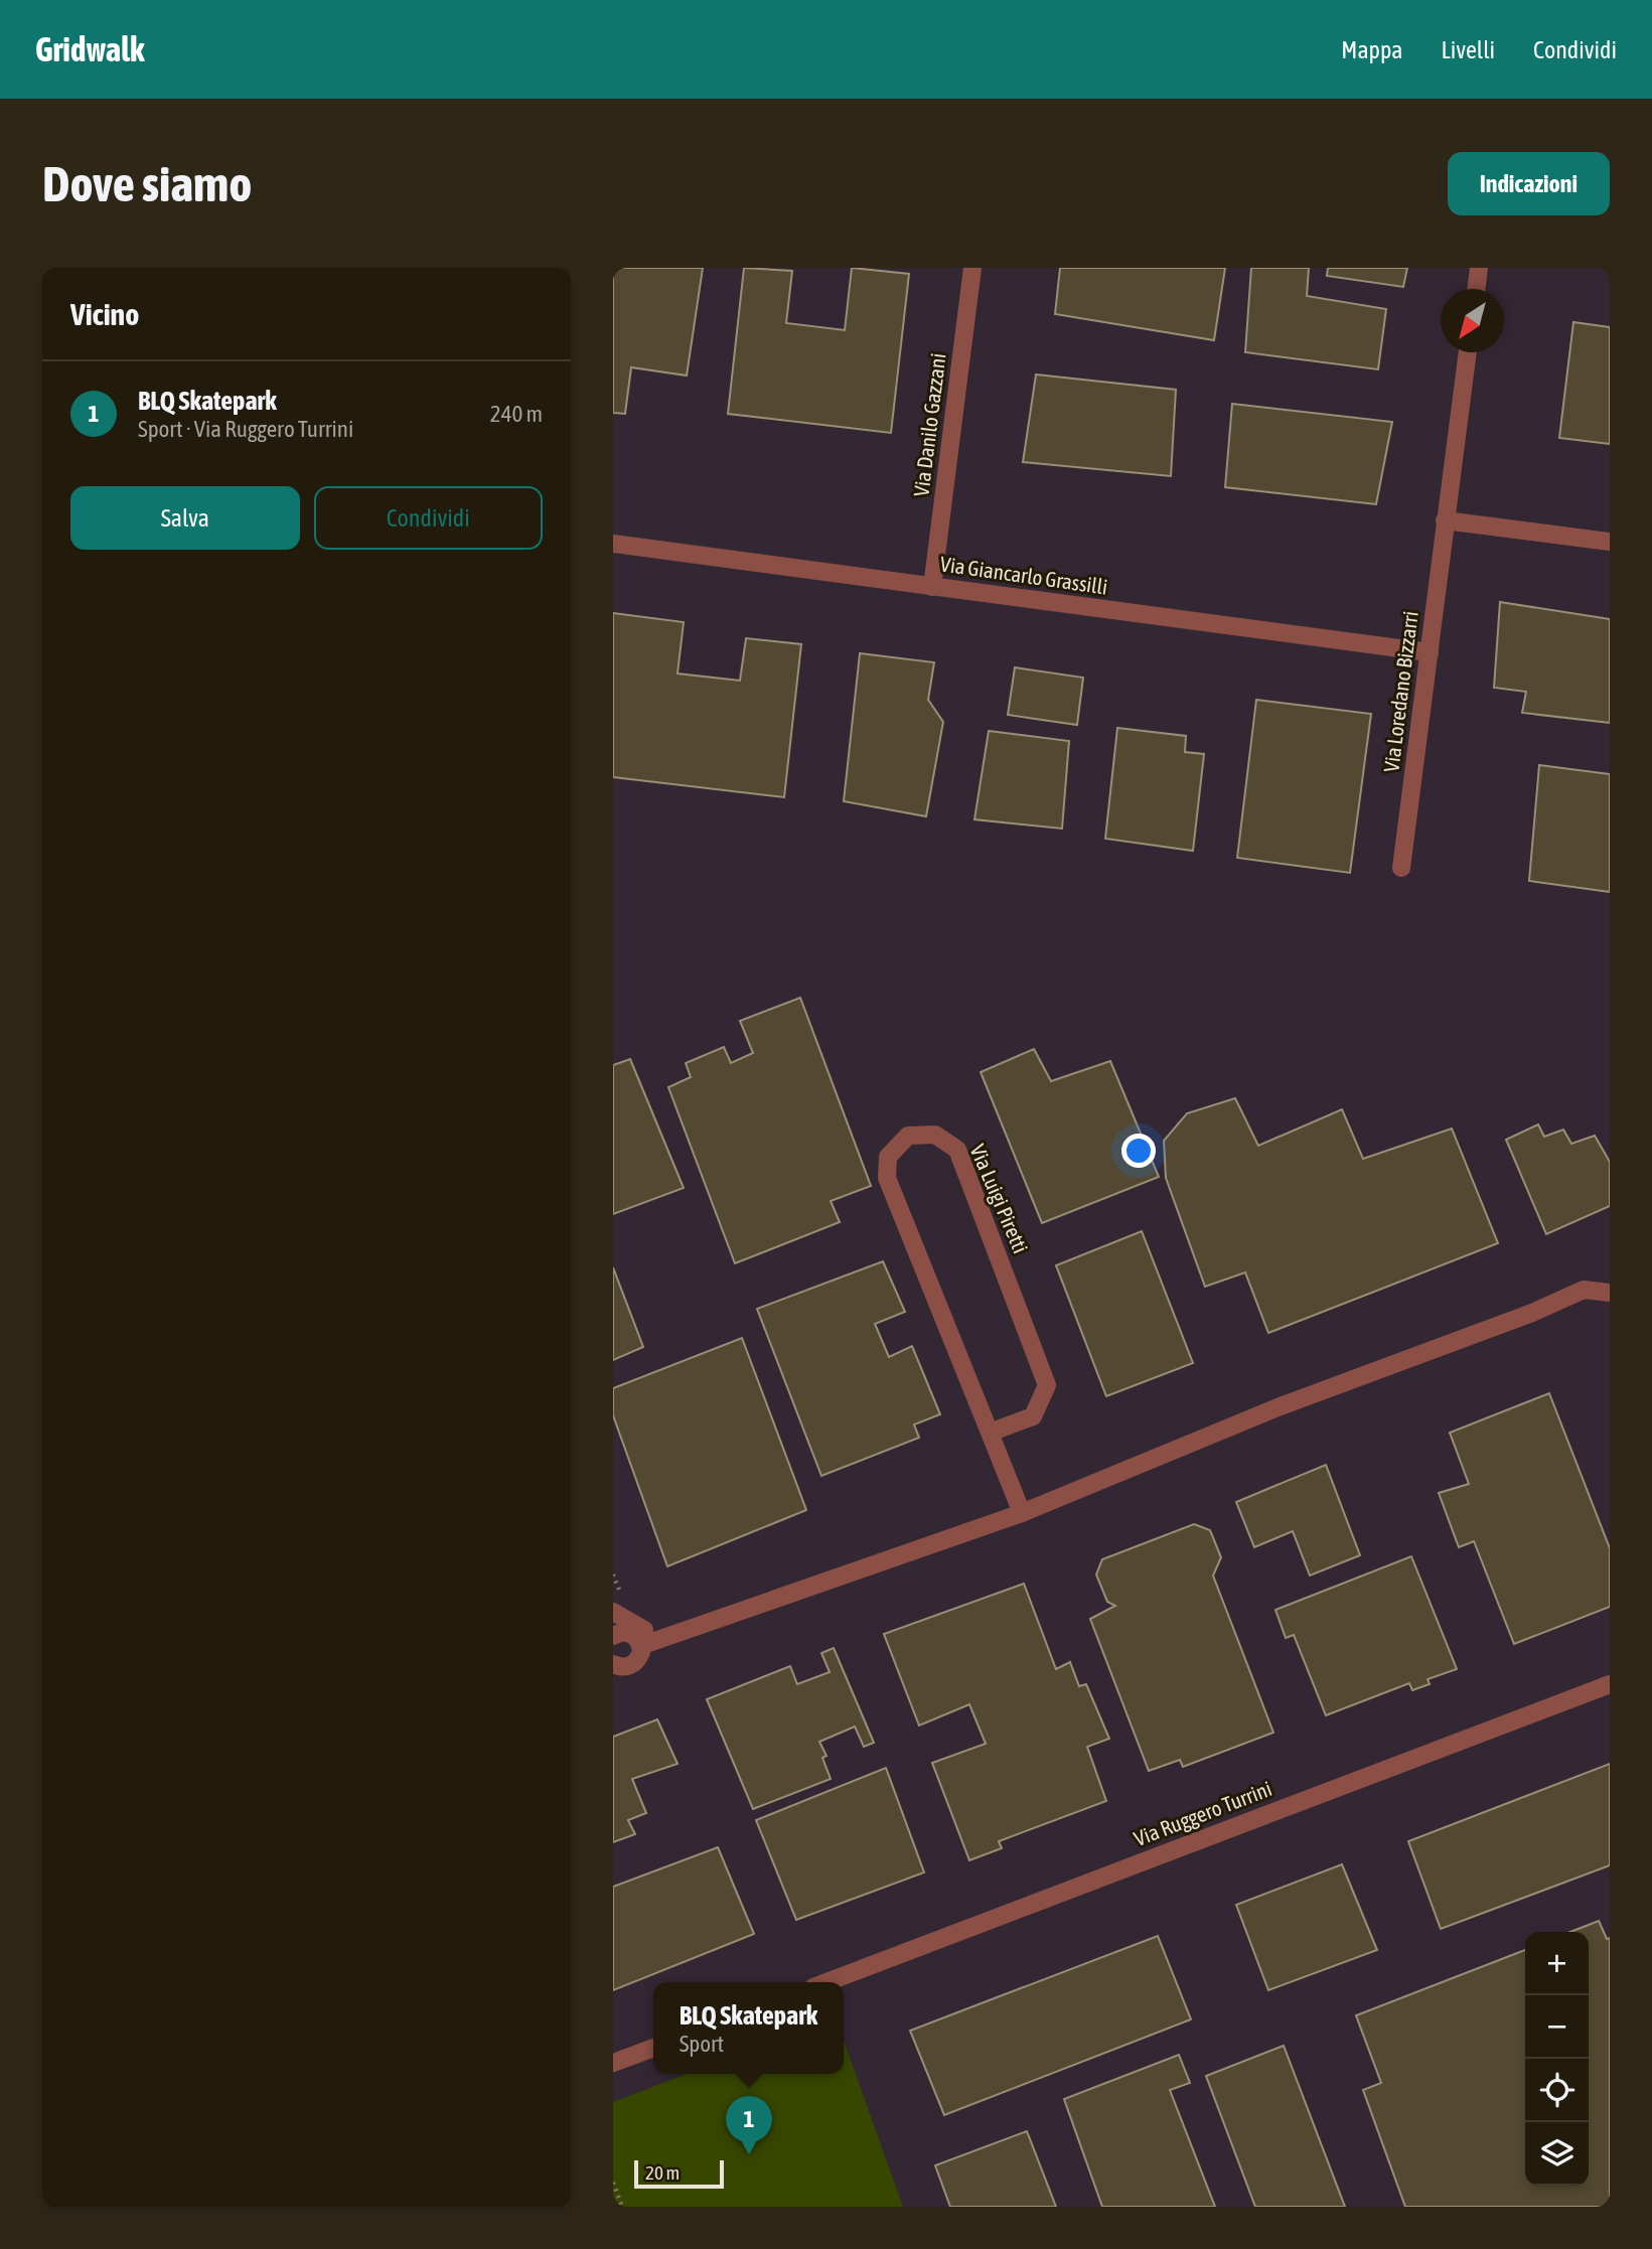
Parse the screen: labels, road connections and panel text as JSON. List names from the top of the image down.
{
  "streets": {
    "street": [
      "Via Danilo Gazzani",
      "Via Giancarlo Grassilli",
      "Via Loredano Bizzarri",
      "Via Luigi Piretti",
      "Via Ruggero Turrini"
    ]
  },
  "crossings": [
    ["Via Danilo Gazzani", "Via Giancarlo Grassilli"],
    ["Via Giancarlo Grassilli", "Via Loredano Bizzarri"]
  ],
  "scale_bar": "20 m",
  "north": "bottom left",
  "page": {
    "header": "Gridwalk",
    "nav": ["Mappa", "Livelli", "Condividi"],
    "buttons": [
      "Indicazioni",
      ["Salva", "Condividi"]
    ],
    "title": "Dove siamo",
    "heading": "Vicino",
    "list": [
      {
        "mark": "1",
        "name": "BLQ Skatepark",
        "note": "Sport · Via Ruggero Turrini",
        "value": "240 m"
      }
    ],
    "map_buttons": ["+", "−"],
    "popup": ["BLQ Skatepark", "Sport"],
    "pins": "1",
    "scale": "20 m"
  }
}
